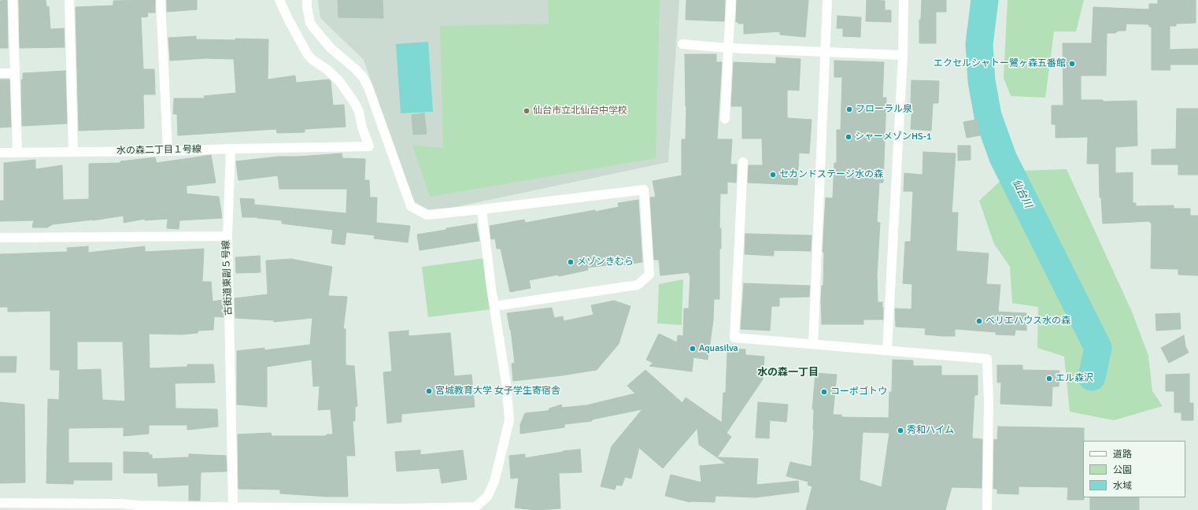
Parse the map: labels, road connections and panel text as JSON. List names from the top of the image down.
{
  "streets": {
    "street": ["水の森二丁目１号線", "古街道東副５号線"]
  },
  "districts": ["水の森一丁目"],
  "water": ["仙台川"],
  "places": [
    "エクセルシャトー鷺ヶ森五番館",
    "フローラル泉",
    "仙台市立北仙台中学校",
    "シャーメゾンHS-1",
    "セカンドステージ水の森",
    "メゾンきむら",
    "ベリエハウス水の森",
    "Aquasilva",
    "エル森沢",
    "宮城教育大学 女子学生寄宿舎",
    "コーポゴトウ",
    "秀和ハイム"
  ],
  "legend": ["道路", "公園", "水域"]
}
